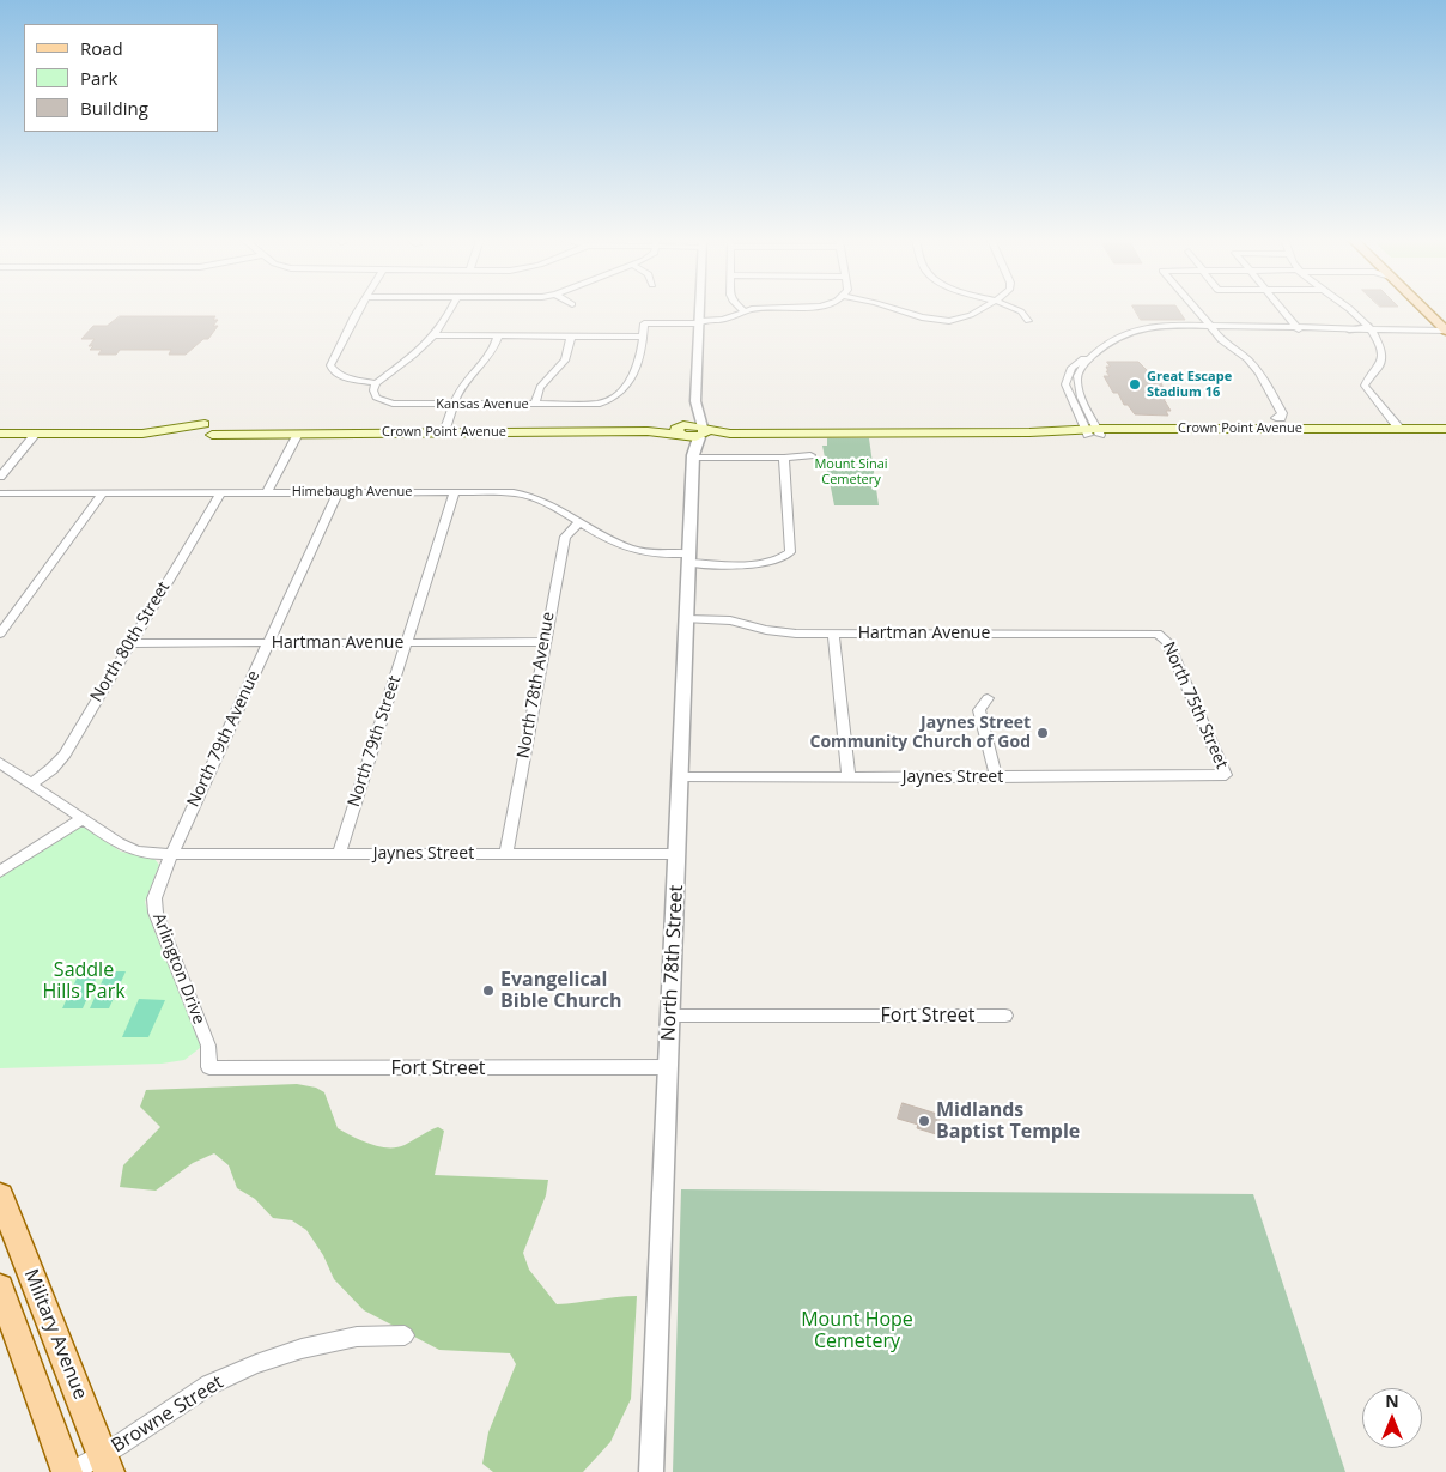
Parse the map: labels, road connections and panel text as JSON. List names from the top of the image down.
{
  "streets": {
    "main road": ["Crown Point Avenue", "Military Avenue"],
    "street": [
      "Kansas Avenue",
      "Himebaugh Avenue",
      "Hartman Avenue",
      "North 80th Street",
      "North 78th Avenue",
      "North 75th Street",
      "North 79th Avenue",
      "North 79th Street",
      "Jaynes Street",
      "North 78th Street",
      "Arlington Drive",
      "Fort Street",
      "Browne Street"
    ]
  },
  "crossings": [
    ["Himebaugh Avenue", "North 80th Street"],
    ["Himebaugh Avenue", "North 78th Avenue"],
    ["Himebaugh Avenue", "North 79th Avenue"],
    ["Himebaugh Avenue", "North 79th Street"],
    ["Himebaugh Avenue", "North 78th Street"],
    ["Hartman Avenue", "North 80th Street"],
    ["Hartman Avenue", "North 78th Avenue"],
    ["Hartman Avenue", "North 75th Street"],
    ["Hartman Avenue", "North 79th Avenue"],
    ["Hartman Avenue", "North 79th Street"],
    ["Hartman Avenue", "North 78th Street"],
    ["North 78th Avenue", "Jaynes Street"],
    ["North 75th Street", "Jaynes Street"],
    ["North 79th Avenue", "Jaynes Street"],
    ["North 79th Avenue", "Arlington Drive"],
    ["North 79th Street", "Jaynes Street"],
    ["Jaynes Street", "North 78th Street"],
    ["Jaynes Street", "Arlington Drive"],
    ["North 78th Street", "Fort Street"],
    ["Arlington Drive", "Fort Street"],
    ["Military Avenue", "Browne Street"]
  ],
  "parks": ["Mount Sinai Cemetery", "Saddle Hills Park", "Mount Hope Cemetery"],
  "places": [
    "Great Escape Stadium 16",
    "Jaynes Street Community Church of God",
    "Evangelical Bible Church",
    "Midlands Baptist Temple"
  ],
  "legend": ["Road", "Park", "Building"],
  "north": "top"
}
